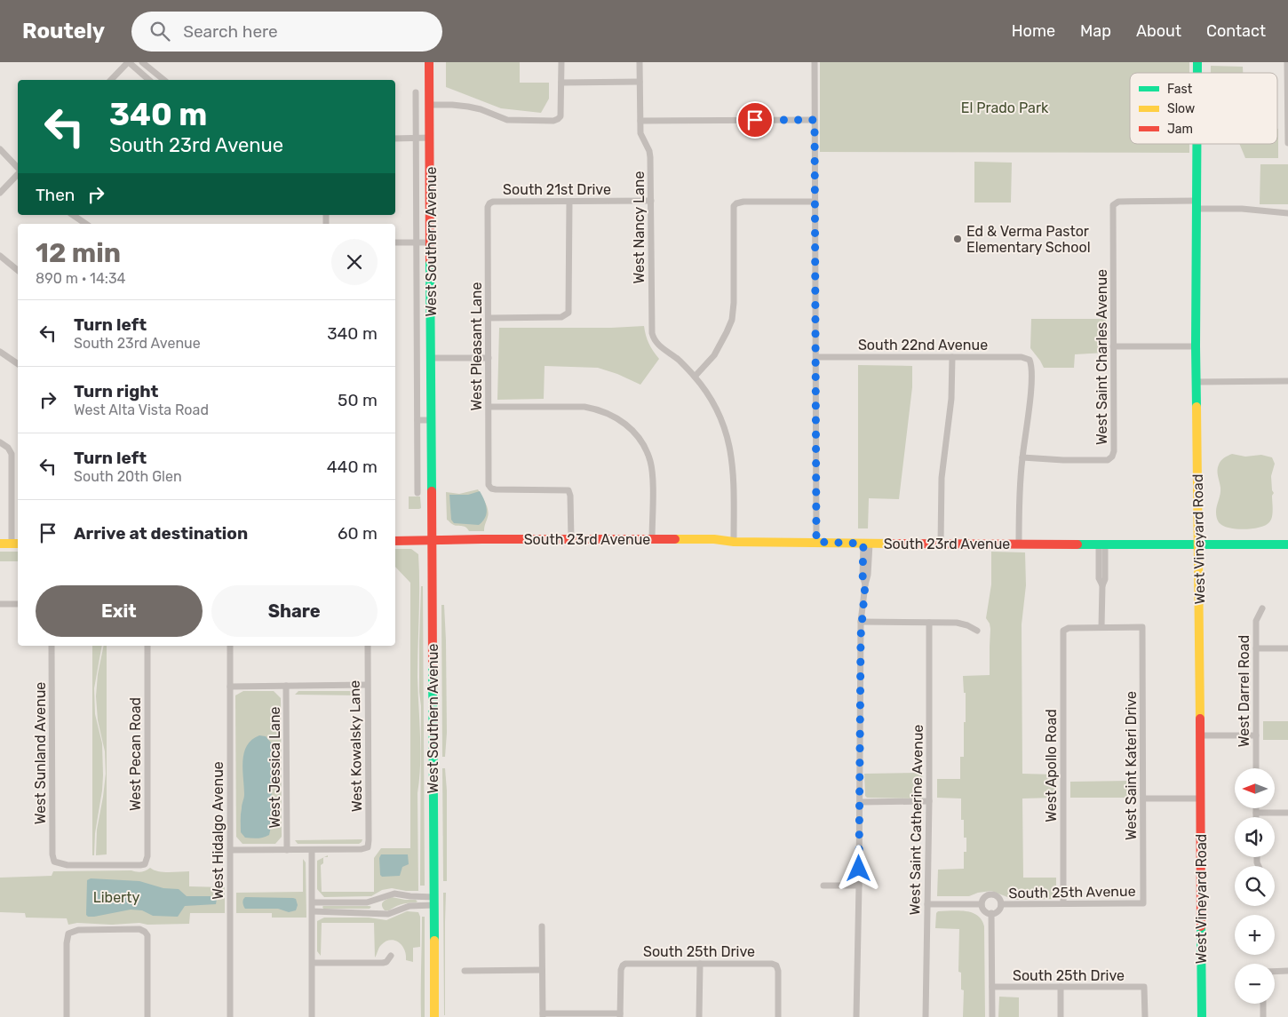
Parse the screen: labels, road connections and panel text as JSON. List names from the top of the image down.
{
  "streets": {
    "street": [
      "South 21st Drive",
      "West Nancy Lane",
      "West Southern Avenue",
      "South 22nd Avenue",
      "West Pleasant Lane",
      "West Saint Charles Avenue",
      "South 23rd Avenue",
      "West Vineyard Road",
      "West Darrel Road",
      "West Kowalsky Lane",
      "West Sunland Avenue",
      "West Pecan Road",
      "West Apollo Road",
      "West Saint Kateri Drive",
      "West Jessica Lane",
      "West Saint Catherine Avenue",
      "West Hidalgo Avenue",
      "South 25th Avenue",
      "South 25th Drive"
    ]
  },
  "crossings": [
    ["South 21st Drive", "West Nancy Lane"],
    ["South 21st Drive", "West Pleasant Lane"],
    ["West Nancy Lane", "South 23rd Avenue"],
    ["West Southern Avenue", "South 23rd Avenue"],
    ["South 22nd Avenue", "West Saint Charles Avenue"],
    ["West Pleasant Lane", "South 23rd Avenue"],
    ["West Saint Charles Avenue", "West Vineyard Road"],
    ["South 23rd Avenue", "West Vineyard Road"],
    ["West Sunland Avenue", "West Pecan Road"],
    ["West Apollo Road", "West Saint Kateri Drive"],
    ["West Apollo Road", "South 25th Avenue"],
    ["West Saint Kateri Drive", "South 25th Avenue"],
    ["West Saint Catherine Avenue", "South 25th Avenue"]
  ],
  "parks": ["El Prado Park", "Liberty"],
  "places": ["Ed & Verma Pastor Elementary School"],
  "legend": ["Fast", "Slow", "Jam"],
  "north": "left",
  "page": {
    "header": "Routely",
    "search": "Search here",
    "nav": [
      "Home",
      "Map",
      "About",
      "Contact"
    ],
    "turn": ["340 m", "South 23rd Avenue"],
    "then": "Then",
    "heading": ["12 min", "890 m · 14:34"],
    "list": [
      {
        "name": "Turn left",
        "note": "South 23rd Avenue",
        "value": "340 m"
      },
      {
        "name": "Turn right",
        "note": "West Alta Vista Road",
        "value": "50 m"
      },
      {
        "name": "Turn left",
        "note": "South 20th Glen",
        "value": "440 m"
      },
      {
        "name": "Arrive at destination",
        "value": "60 m"
      }
    ],
    "buttons": ["Exit", "Share"],
    "map_buttons": ["+", "−"]
  }
}
